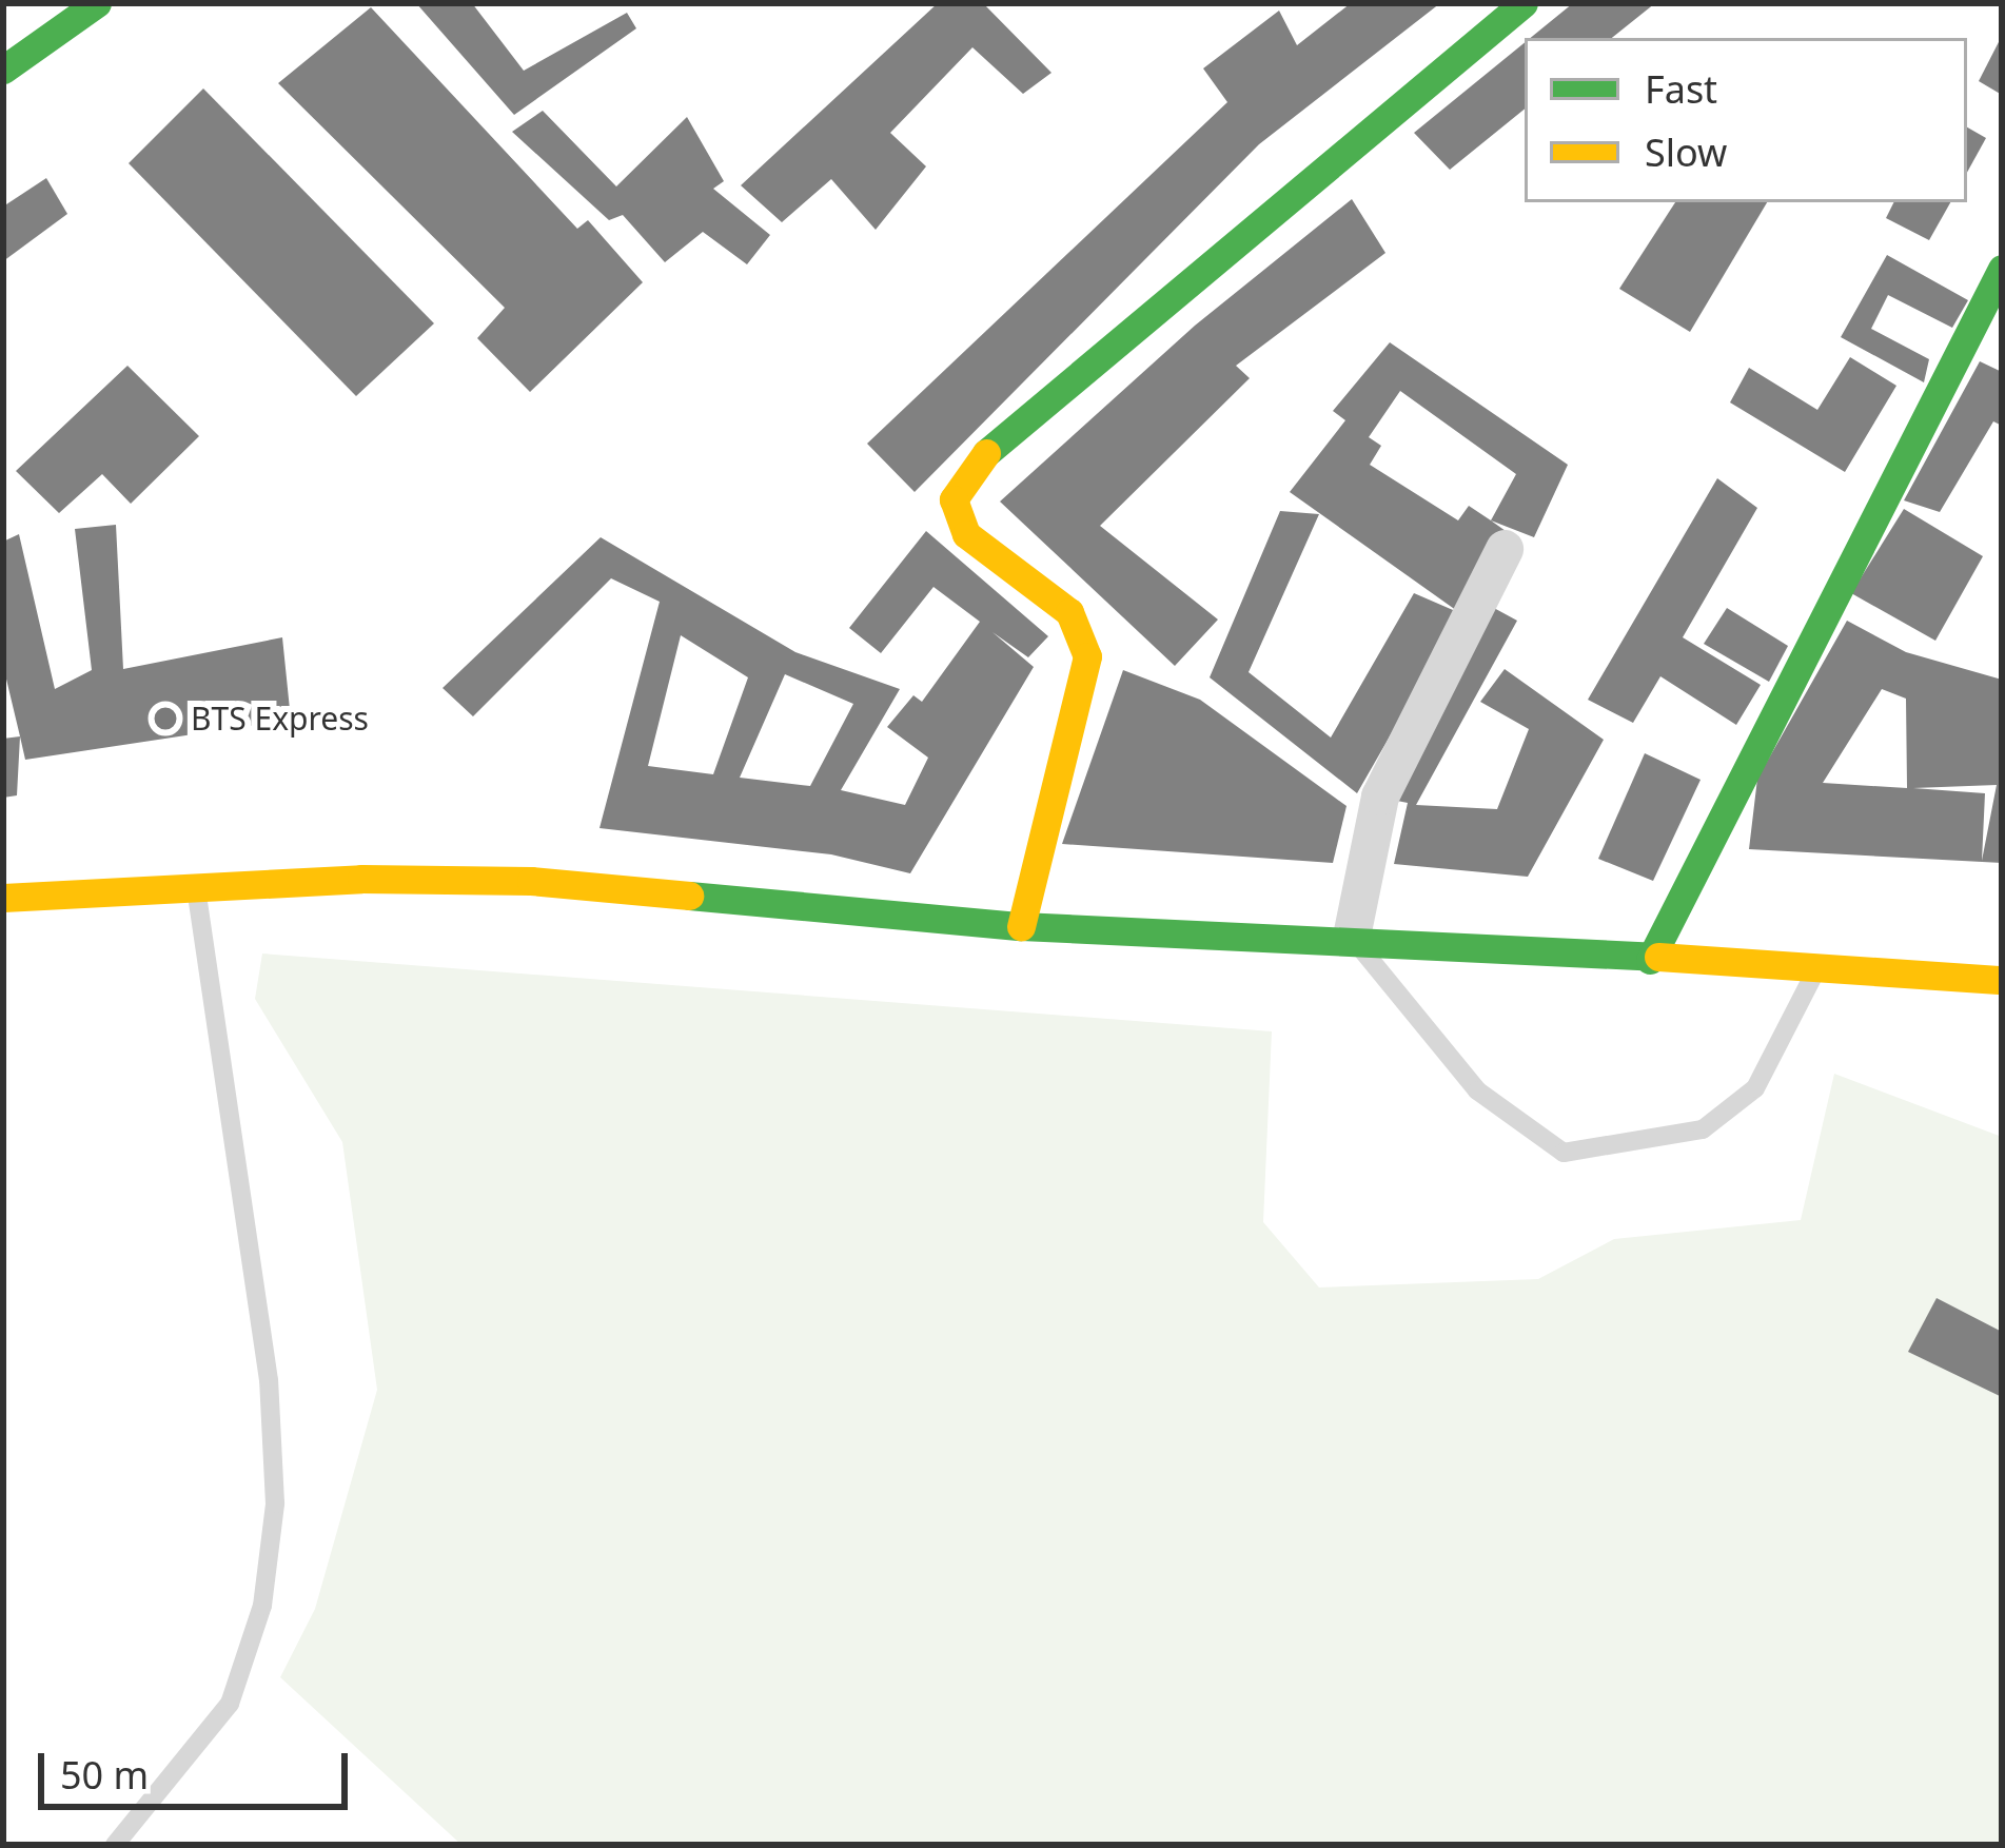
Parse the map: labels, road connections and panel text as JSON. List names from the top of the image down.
{
  "places": ["BTS Express"],
  "legend": ["Fast", "Slow"],
  "scale_bar": "50 m"
}
